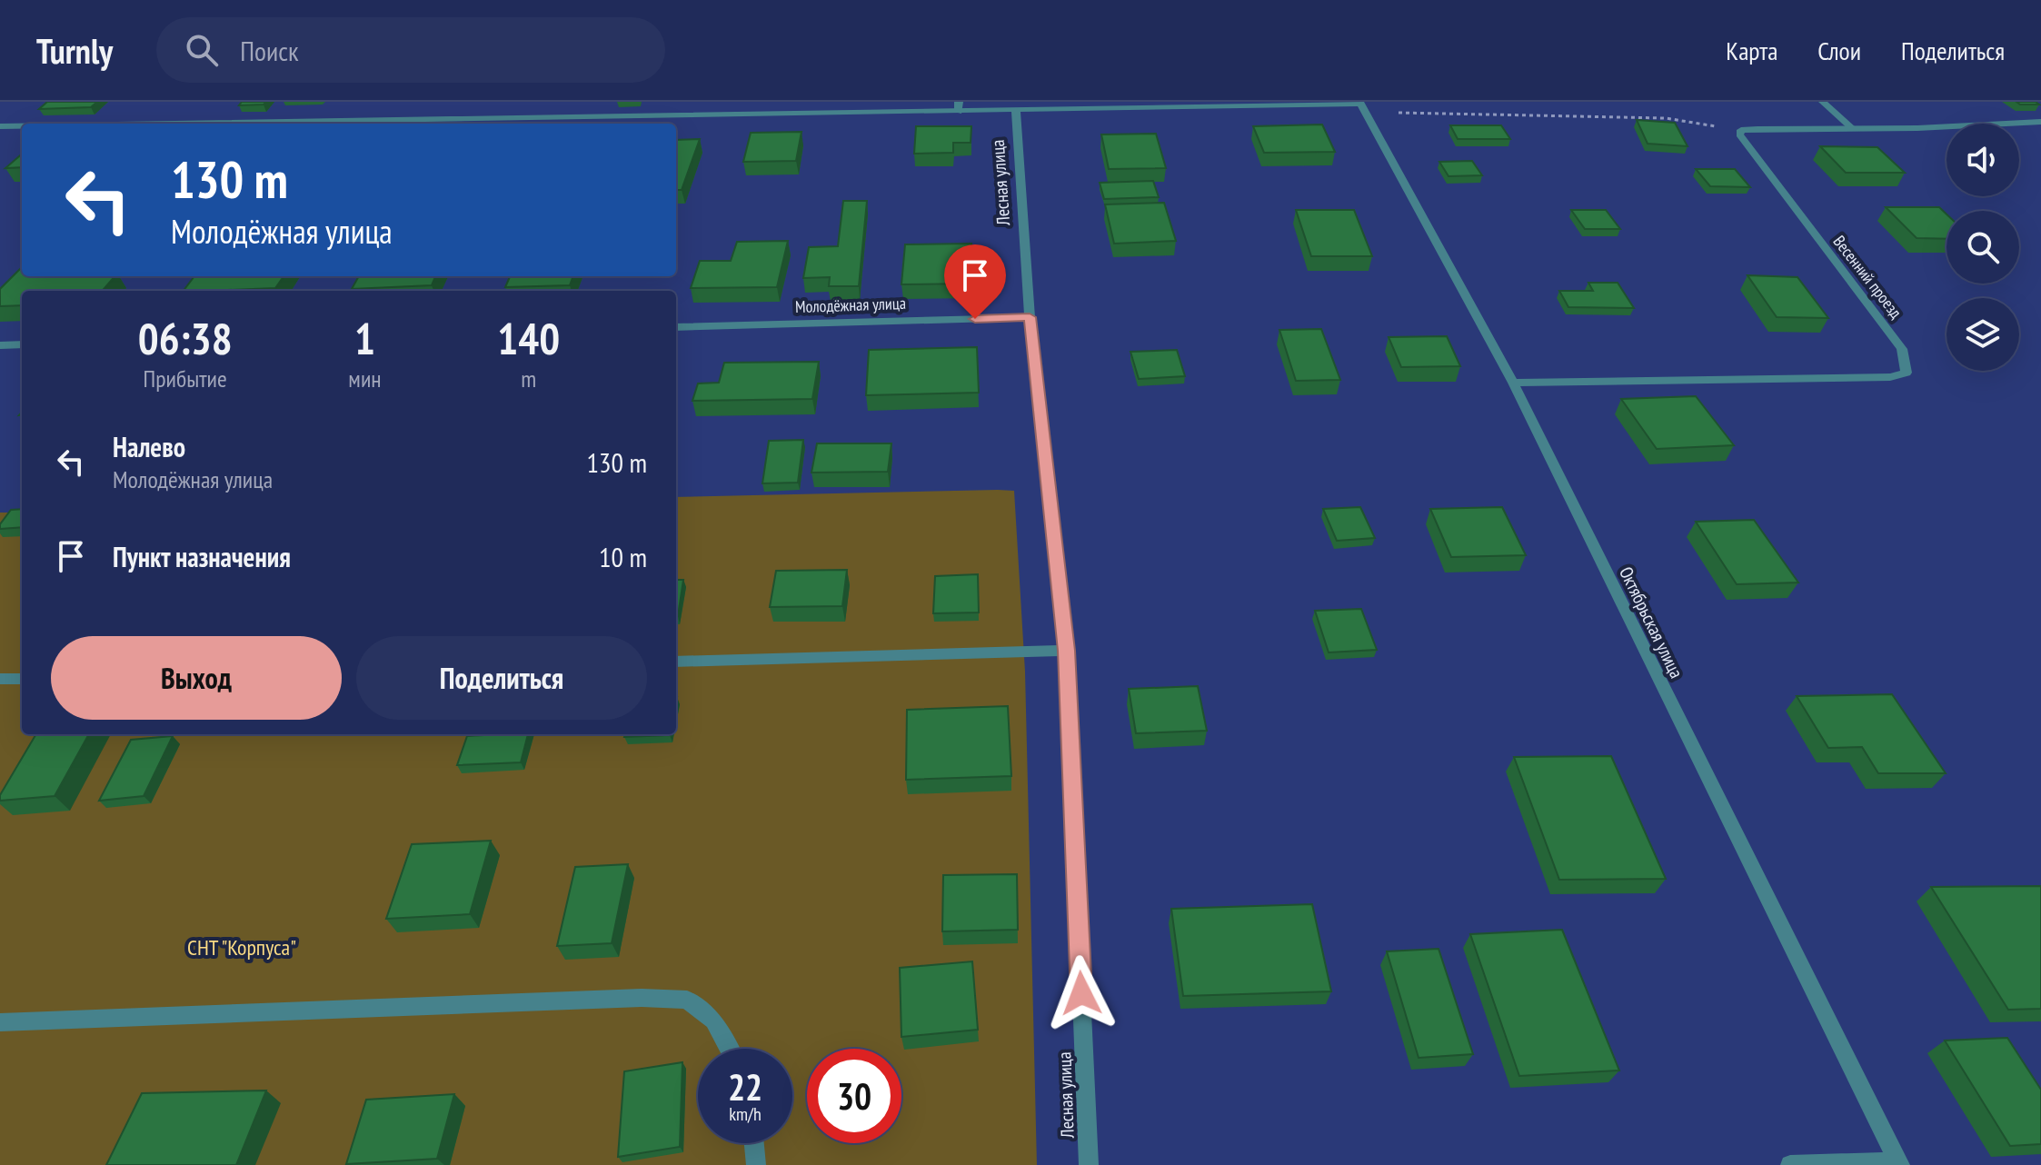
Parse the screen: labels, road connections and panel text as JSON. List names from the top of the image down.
{
  "streets": {
    "street": [
      "Лесная улица",
      "Весенний проезд",
      "Молодёжная улица",
      "Октябрьская улица"
    ]
  },
  "crossings": [
    ["Лесная улица", "Молодёжная улица"],
    ["Весенний проезд", "Октябрьская улица"]
  ],
  "parks": ["СНТ \"Корпуса\""],
  "page": {
    "header": "Turnly",
    "search": "Поиск",
    "nav": ["Карта", "Слои", "Поделиться"],
    "turn": ["130 m", "Молодёжная улица"],
    "eta": [
      "06:38",
      "Прибытие",
      "1",
      "мин",
      "140",
      "m"
    ],
    "list": [
      {
        "name": "Налево",
        "note": "Молодёжная улица",
        "value": "130 m"
      },
      {
        "name": "Пункт назначения",
        "value": "10 m"
      }
    ],
    "buttons": ["Выход", "Поделиться"],
    "speed": "22 km/h",
    "limit": "30"
  }
}
